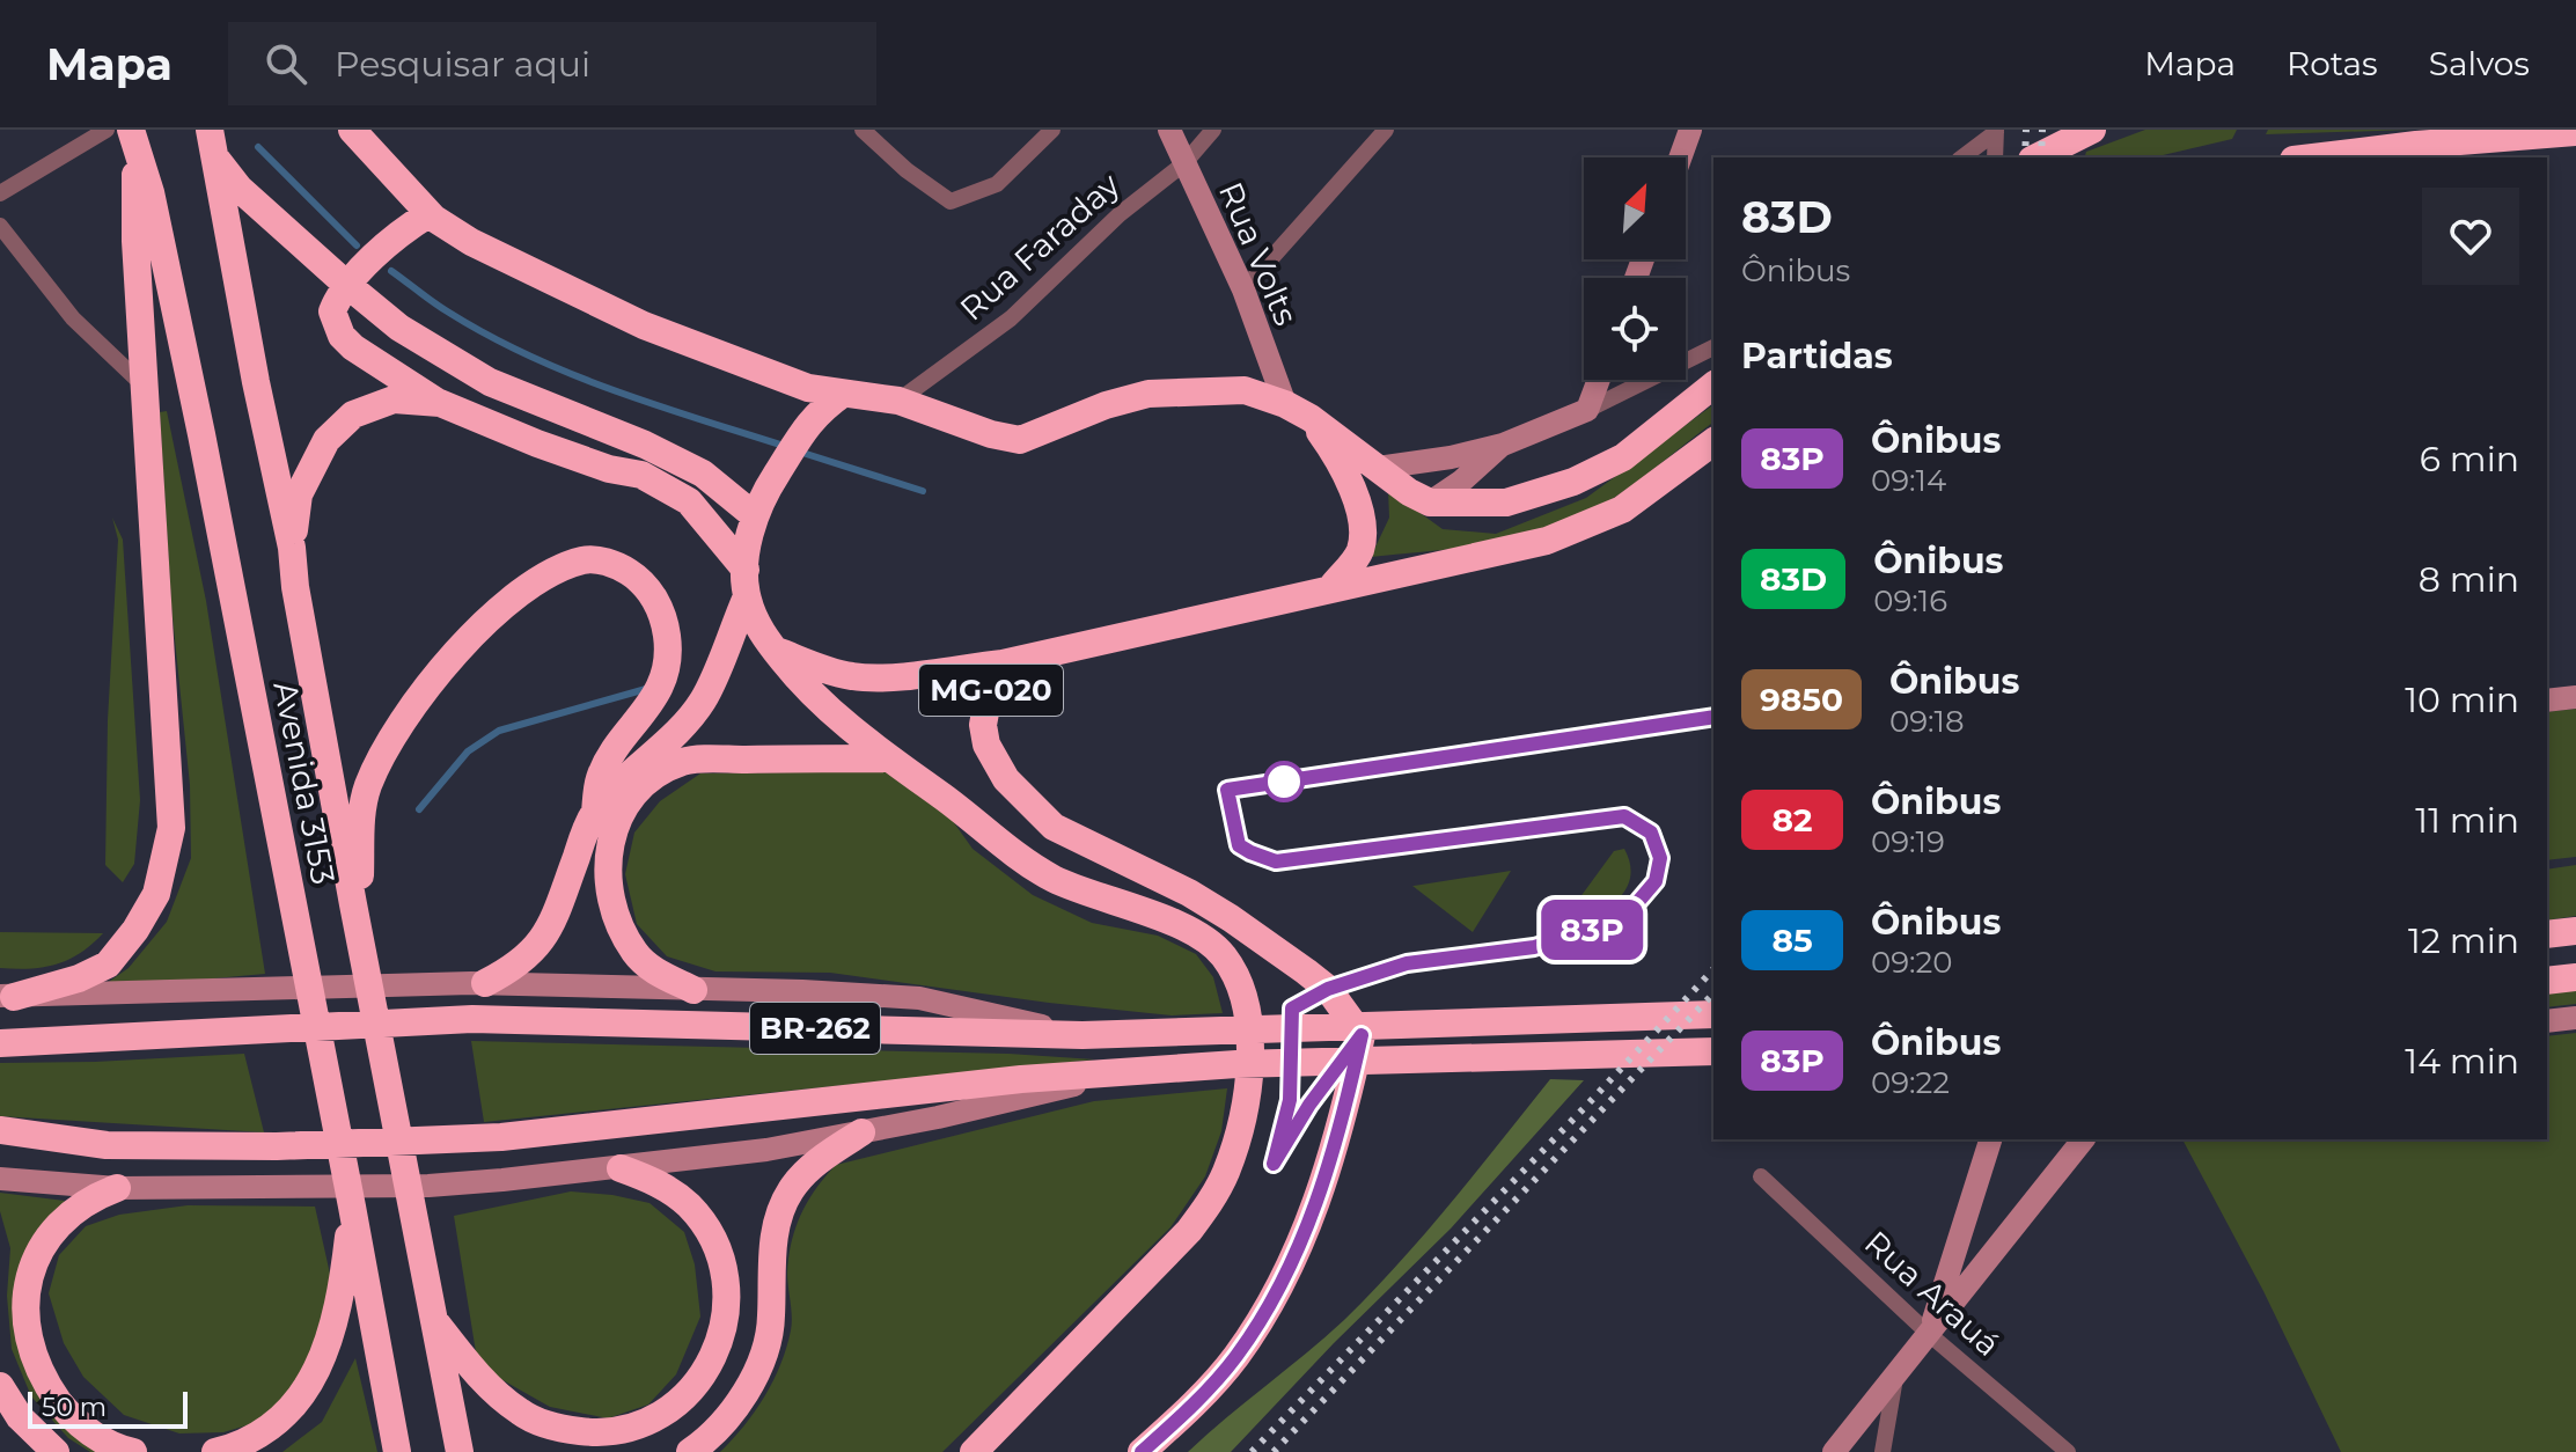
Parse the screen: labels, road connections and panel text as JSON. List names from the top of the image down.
{
  "streets": {
    "highway": ["MG-020", "Avenida 3153", "BR-262"],
    "main road": ["Rua Volts"],
    "street": ["Rua Faraday", "Rua Arauá"]
  },
  "crossings": [
    ["Rua Faraday", "Rua Volts"]
  ],
  "lines": ["bus line 83P"],
  "scale_bar": "50 m",
  "north": "top right",
  "page": {
    "header": "Mapa",
    "search": "Pesquisar aqui",
    "nav": ["Mapa", "Rotas", "Salvos"],
    "on_map": "83P",
    "heading": [
      ["83D", "Ônibus"],
      "Partidas"
    ],
    "list": [
      {
        "mark": "83P",
        "name": "Ônibus",
        "note": "09:14",
        "value": "6 min"
      },
      {
        "mark": "83D",
        "name": "Ônibus",
        "note": "09:16",
        "value": "8 min"
      },
      {
        "mark": "9850",
        "name": "Ônibus",
        "note": "09:18",
        "value": "10 min"
      },
      {
        "mark": "82",
        "name": "Ônibus",
        "note": "09:19",
        "value": "11 min"
      },
      {
        "mark": "85",
        "name": "Ônibus",
        "note": "09:20",
        "value": "12 min"
      },
      {
        "mark": "83P",
        "name": "Ônibus",
        "note": "09:22",
        "value": "14 min"
      }
    ],
    "scale": "50 m"
  }
}
